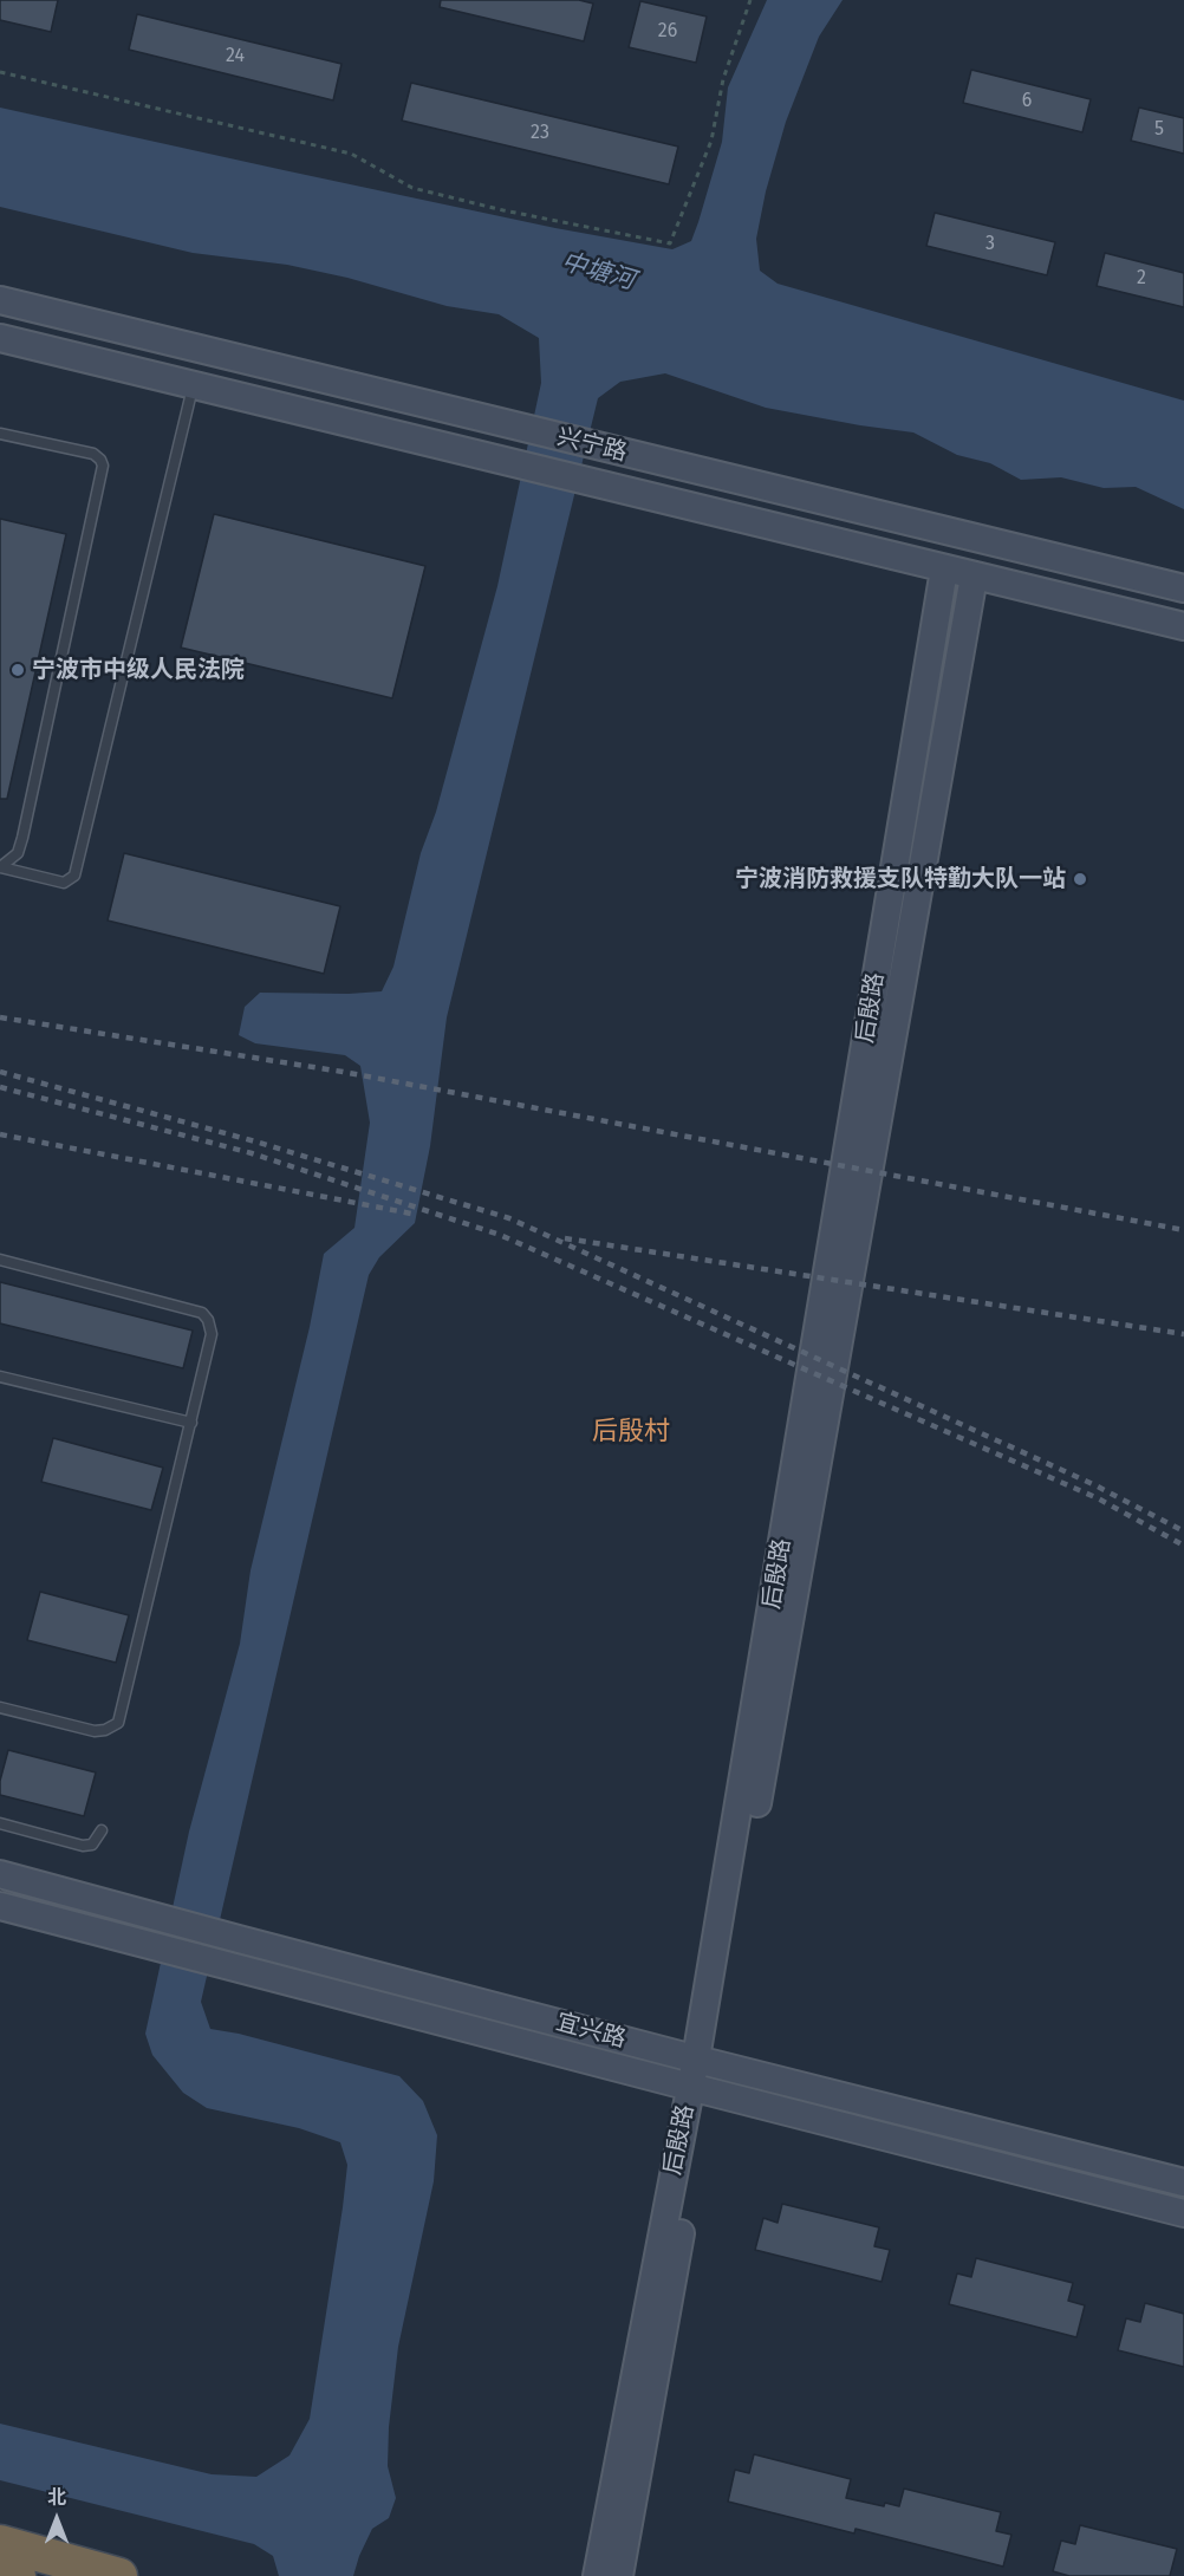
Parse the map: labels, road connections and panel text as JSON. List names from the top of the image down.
{
  "streets": {
    "main road": ["兴宁路", "后殷路", "宜兴路"]
  },
  "crossings": [
    ["后殷路", "宜兴路"]
  ],
  "districts": ["后殷村"],
  "water": ["中塘河"],
  "places": ["宁波市中级人民法院", "宁波消防救援支队特勤大队一站"],
  "house_numbers": [
    "26",
    "24",
    "6",
    "5",
    "23",
    "3",
    "2"
  ],
  "north": "top"
}
